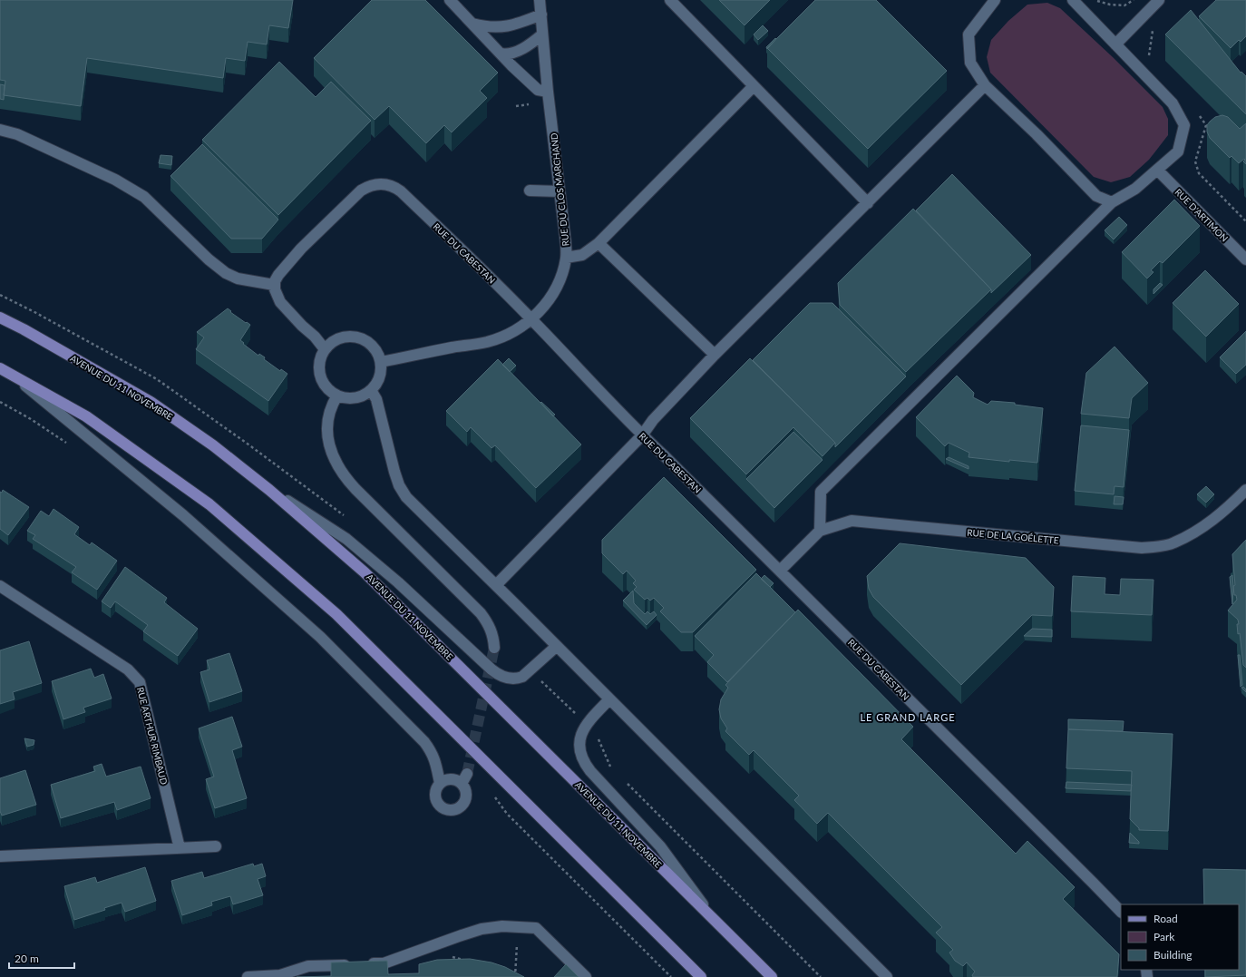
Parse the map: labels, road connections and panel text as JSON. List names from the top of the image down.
{
  "streets": {
    "main road": ["AVENUE DU 11 NOVEMBRE"],
    "street": [
      "RUE DU CLOS MARCHAND",
      "RUE D'ARTIMON",
      "RUE DU CABESTAN",
      "RUE DE LA GOÉLETTE",
      "RUE ARTHUR RIMBAUD"
    ]
  },
  "crossings": [
    ["RUE DU CLOS MARCHAND", "RUE DU CABESTAN"],
    ["RUE DU CABESTAN", "RUE DE LA GOÉLETTE"]
  ],
  "districts": ["LE GRAND LARGE"],
  "legend": ["Road", "Park", "Building"],
  "scale_bar": "20 m"
}
